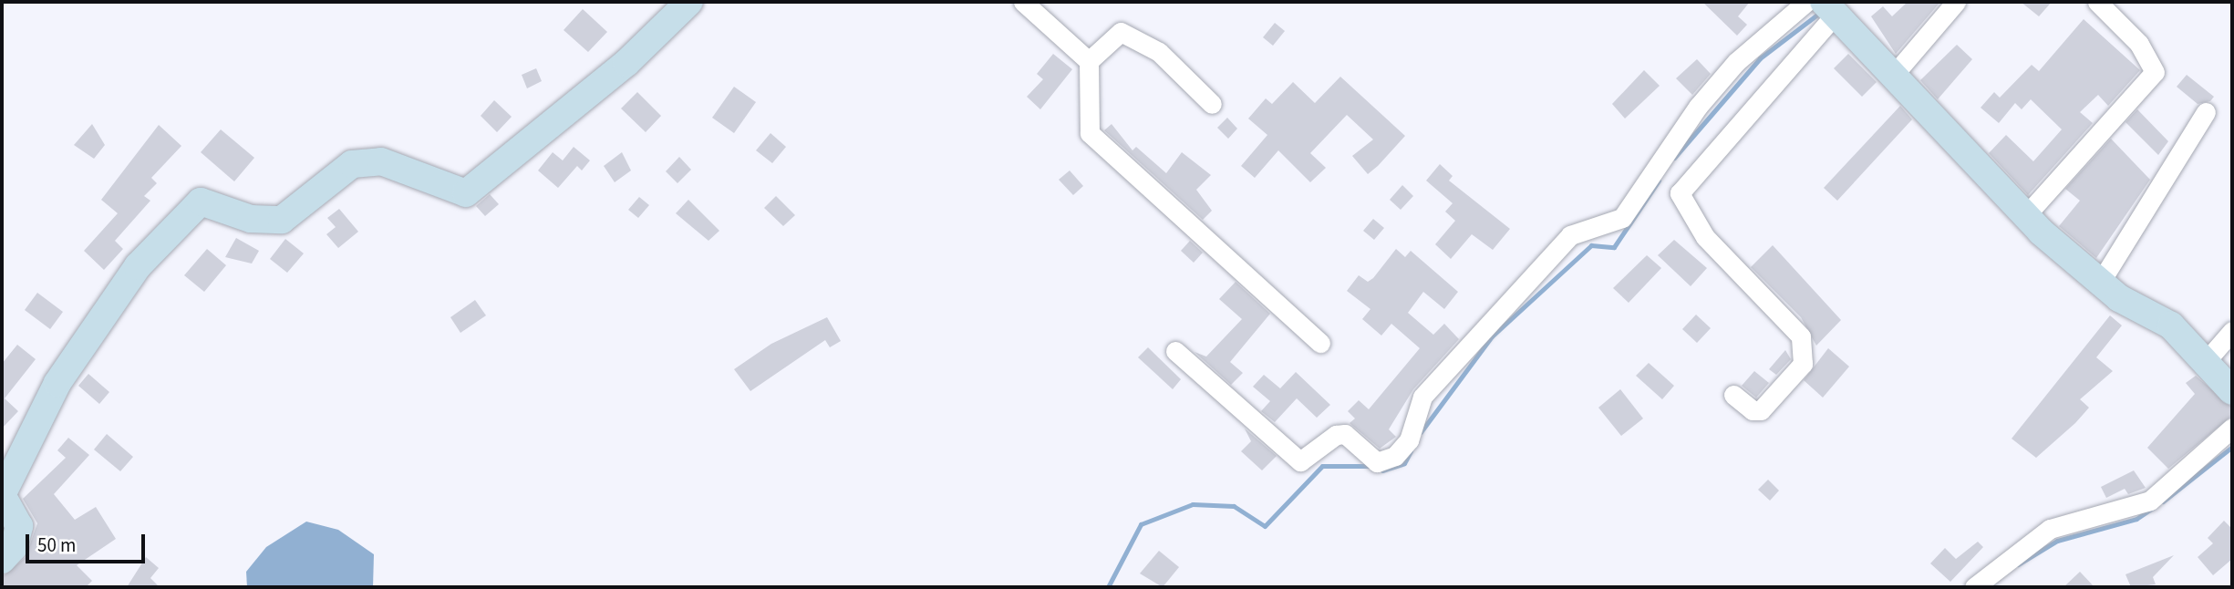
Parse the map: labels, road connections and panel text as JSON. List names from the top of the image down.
{
  "scale_bar": "50 m"
}
